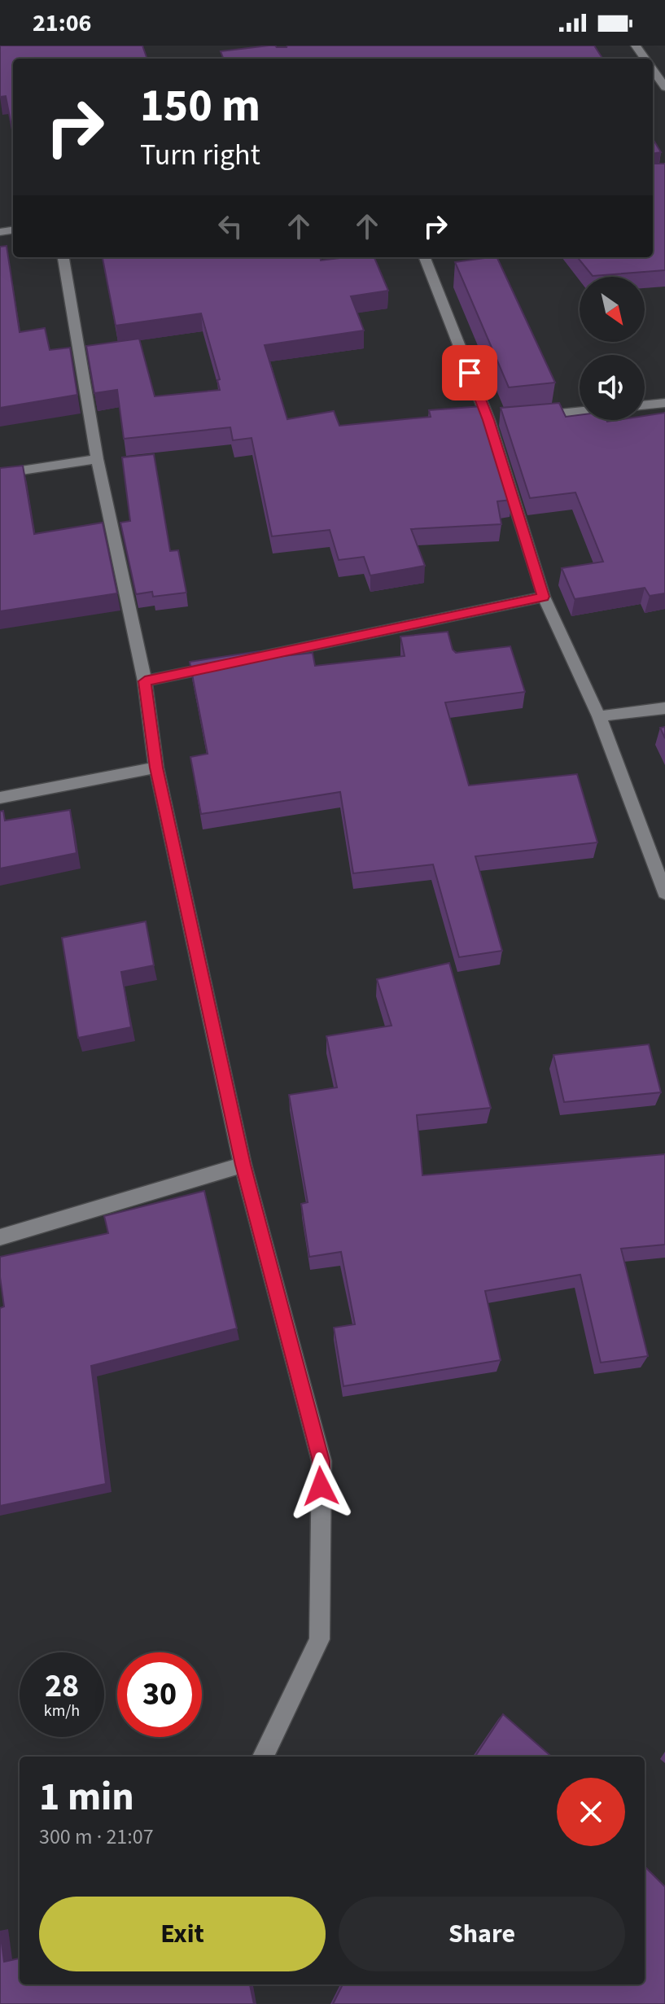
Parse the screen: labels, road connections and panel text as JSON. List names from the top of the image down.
{
  "north": "bottom right",
  "page": {
    "status": "21:06",
    "turn": ["150 m", "Turn right"],
    "speed": "28 km/h",
    "limit": "30",
    "heading": ["1 min", "300 m · 21:07"],
    "buttons": ["Exit", "Share"]
  }
}
